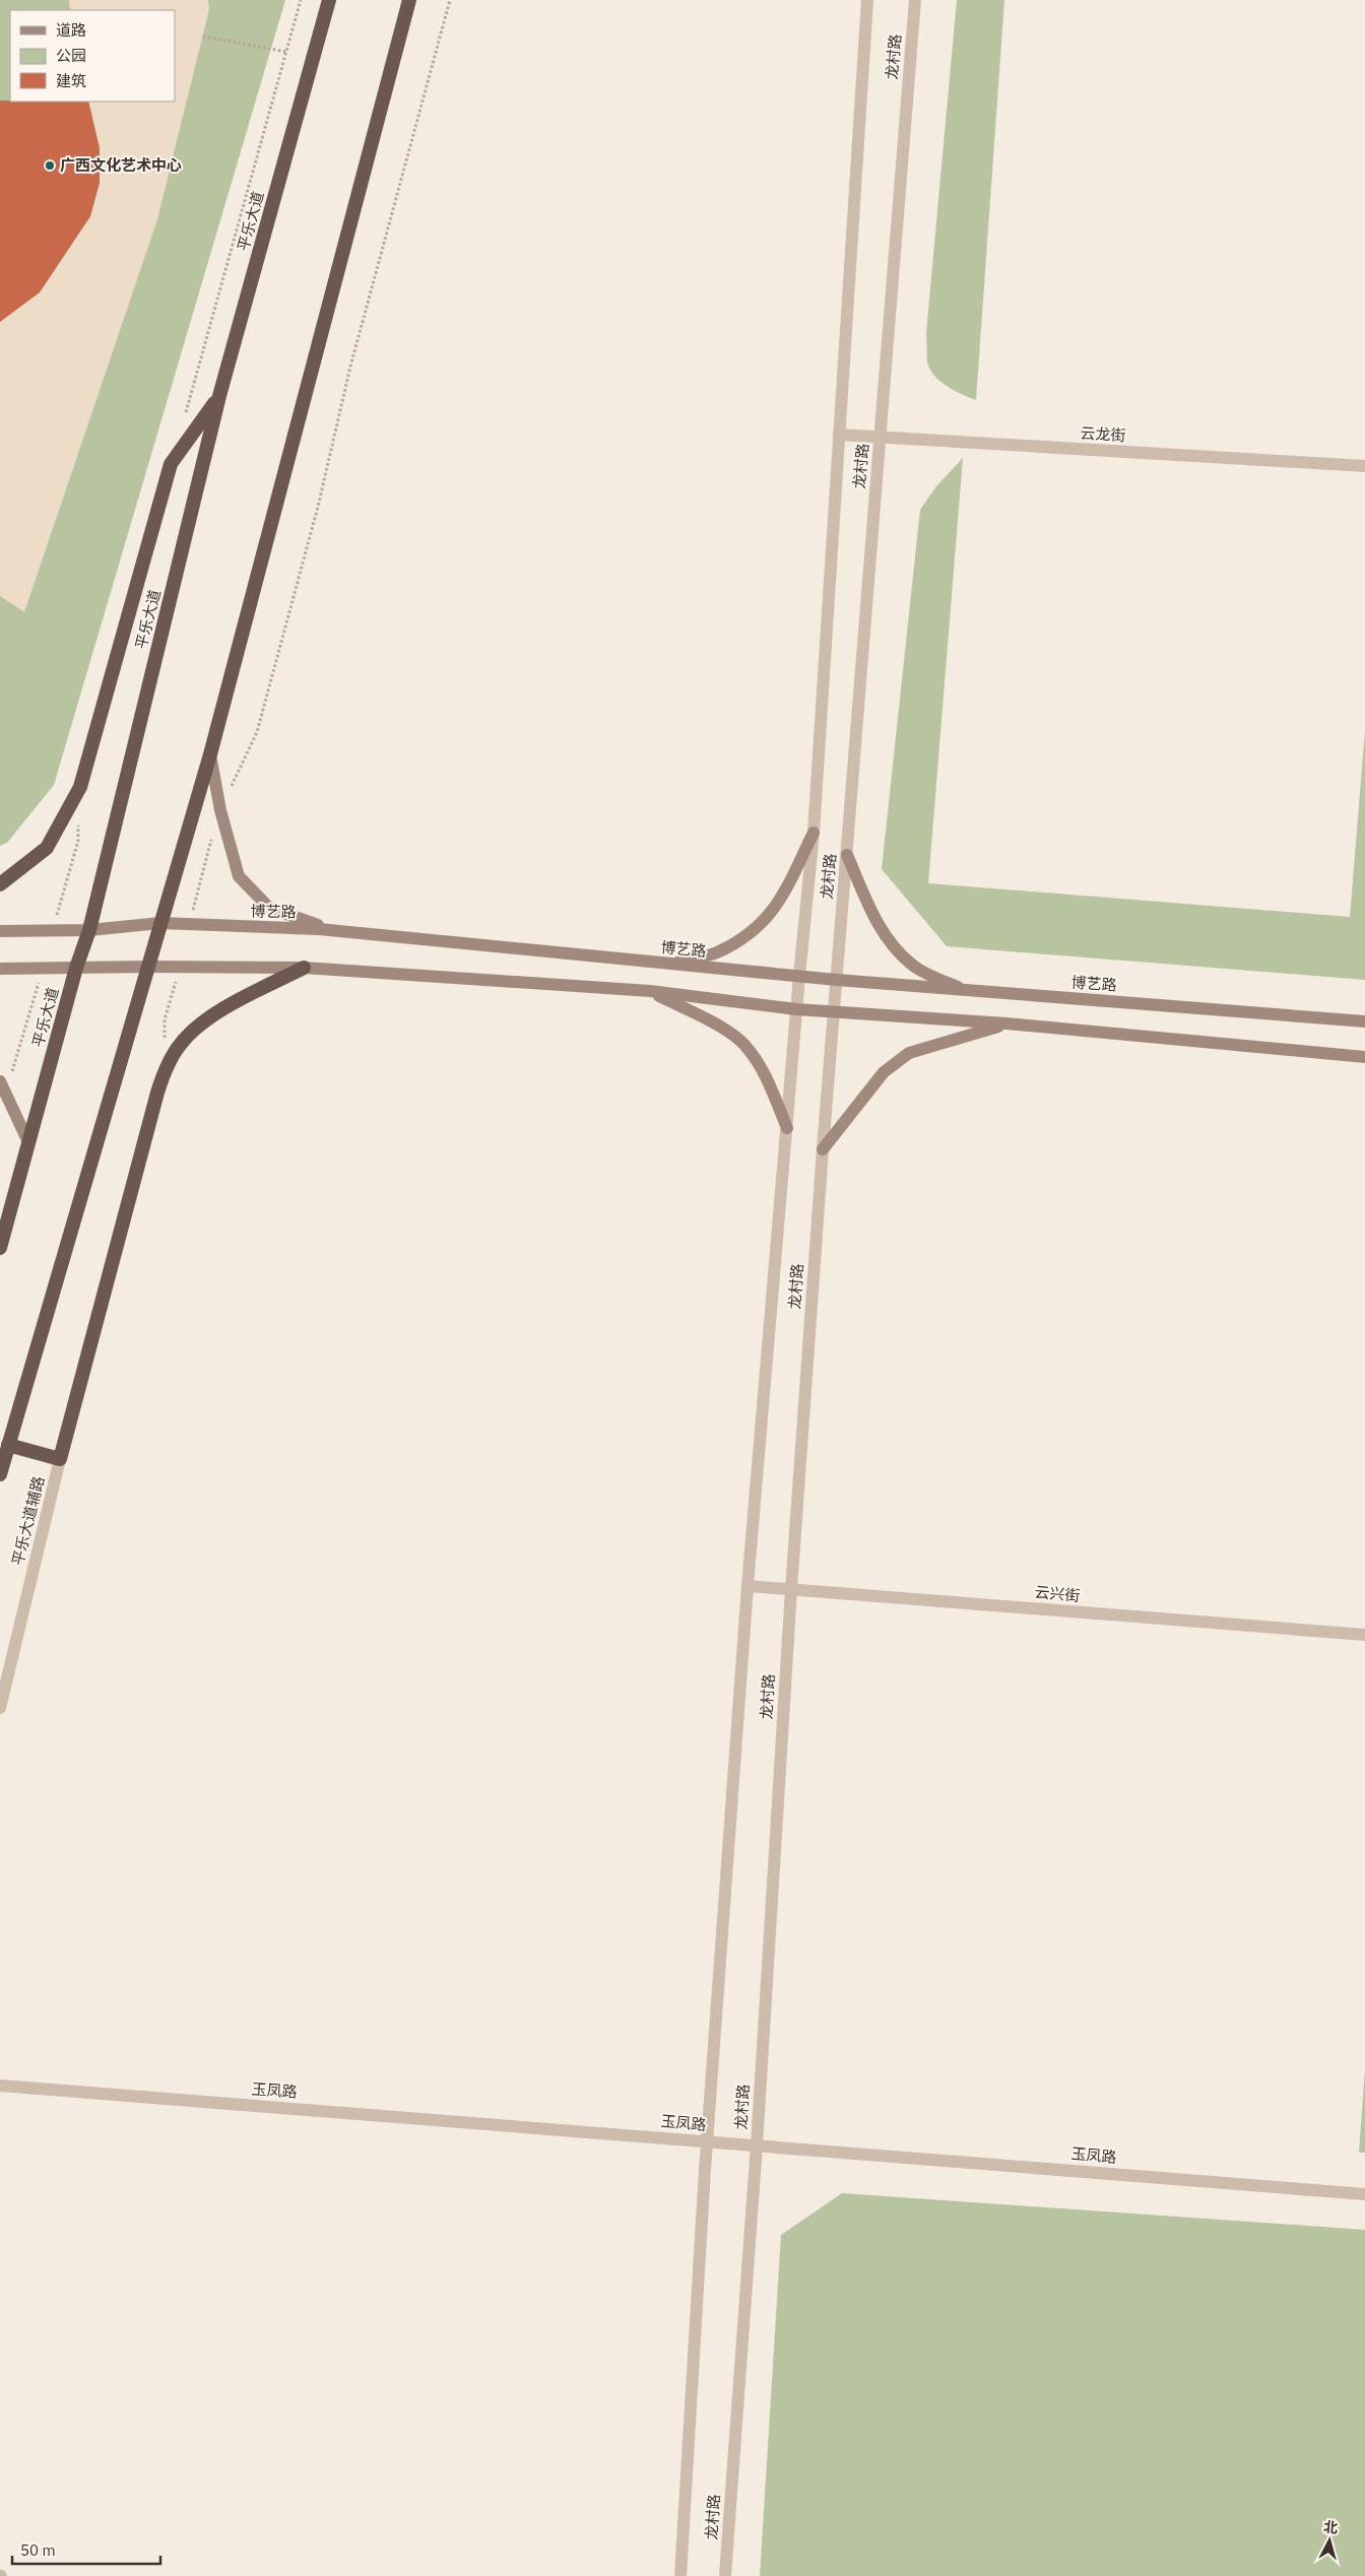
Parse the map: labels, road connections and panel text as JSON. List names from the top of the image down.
{
  "streets": {
    "highway": ["平乐大道"],
    "main road": ["博艺路"],
    "street": [
      "龙村路",
      "云龙街",
      "平乐大道辅路",
      "云兴街",
      "玉凤路"
    ]
  },
  "crossings": [
    ["龙村路", "云龙街"],
    ["龙村路", "博艺路"],
    ["龙村路", "云兴街"],
    ["龙村路", "玉凤路"],
    ["平乐大道", "博艺路"]
  ],
  "places": ["广西文化艺术中心"],
  "legend": ["道路", "公园", "建筑"],
  "scale_bar": "50 m",
  "north": "top"
}
